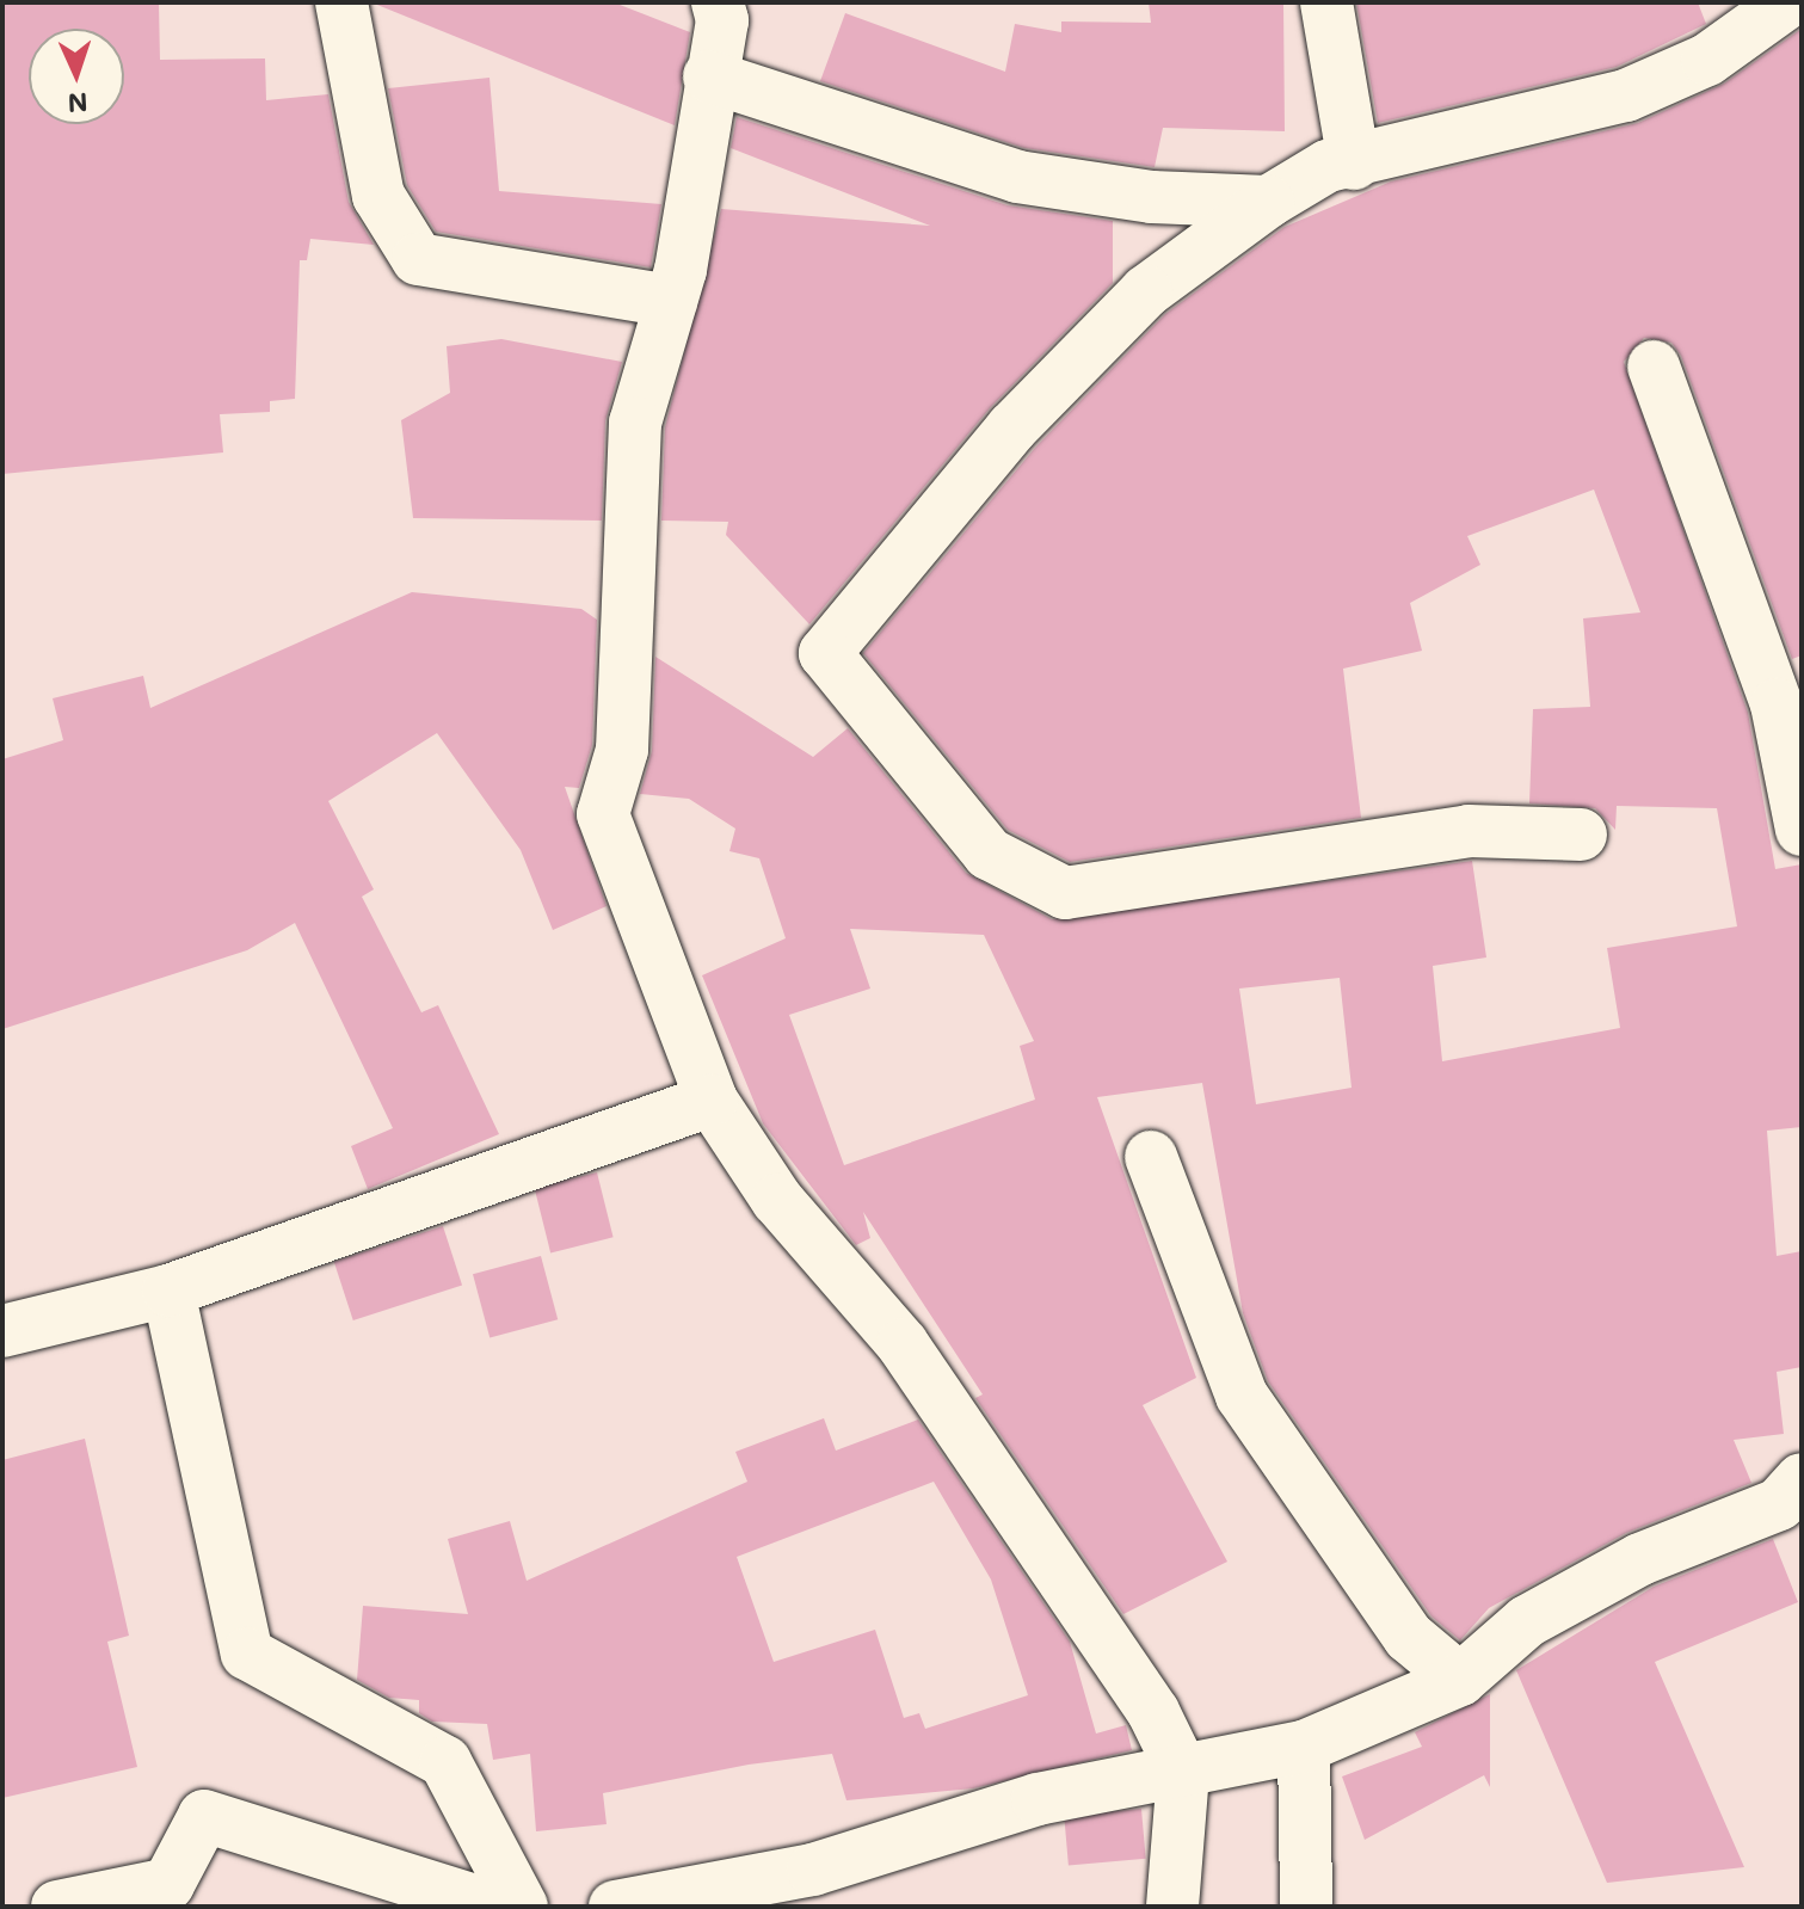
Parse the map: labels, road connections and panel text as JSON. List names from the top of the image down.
{
  "north": "bottom"
}
